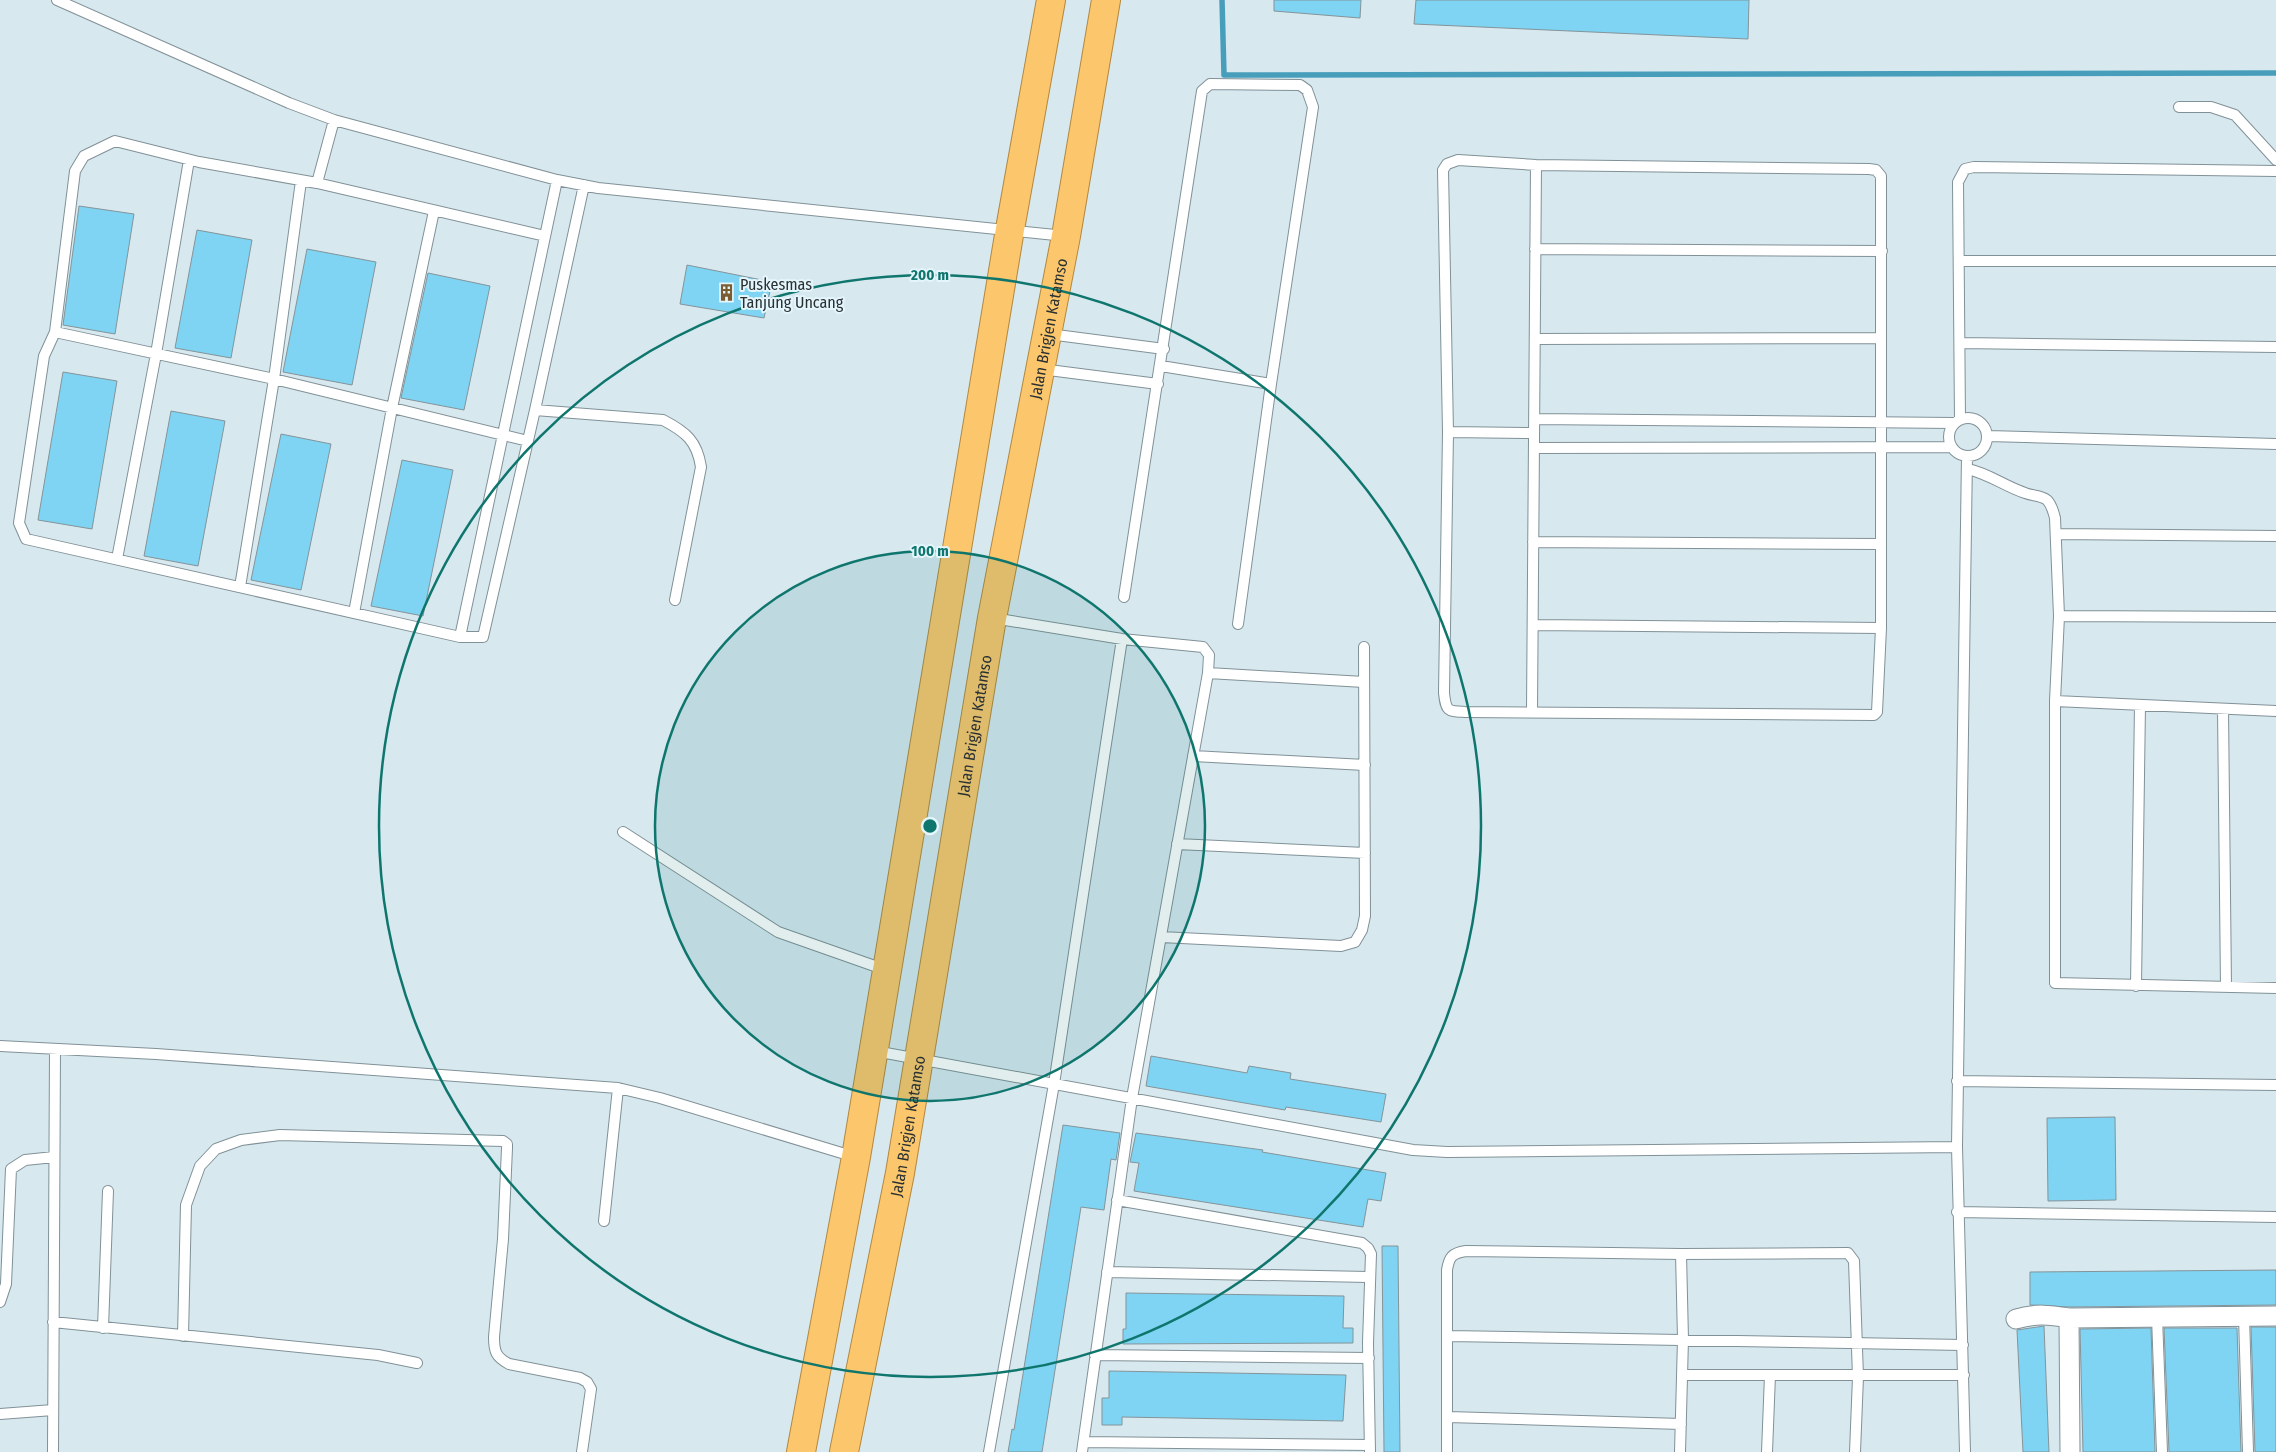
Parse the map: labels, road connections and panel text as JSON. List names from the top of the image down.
{
  "streets": {
    "highway": ["Jalan Brigjen Katamso"]
  },
  "places": {
    "building": ["Puskesmas Tanjung Uncang"]
  },
  "rings": ["200 m", "100 m"]
}
